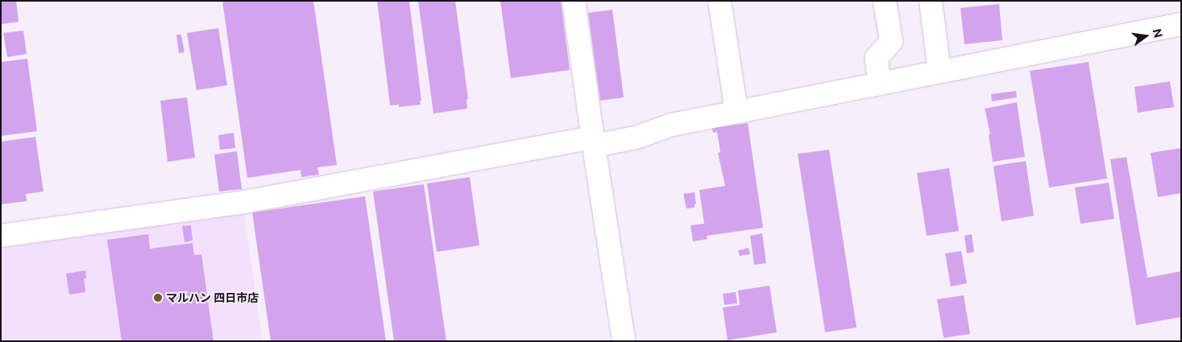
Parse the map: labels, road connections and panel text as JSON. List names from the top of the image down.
{
  "places": ["マルハン 四日市店"],
  "north": "right"
}
